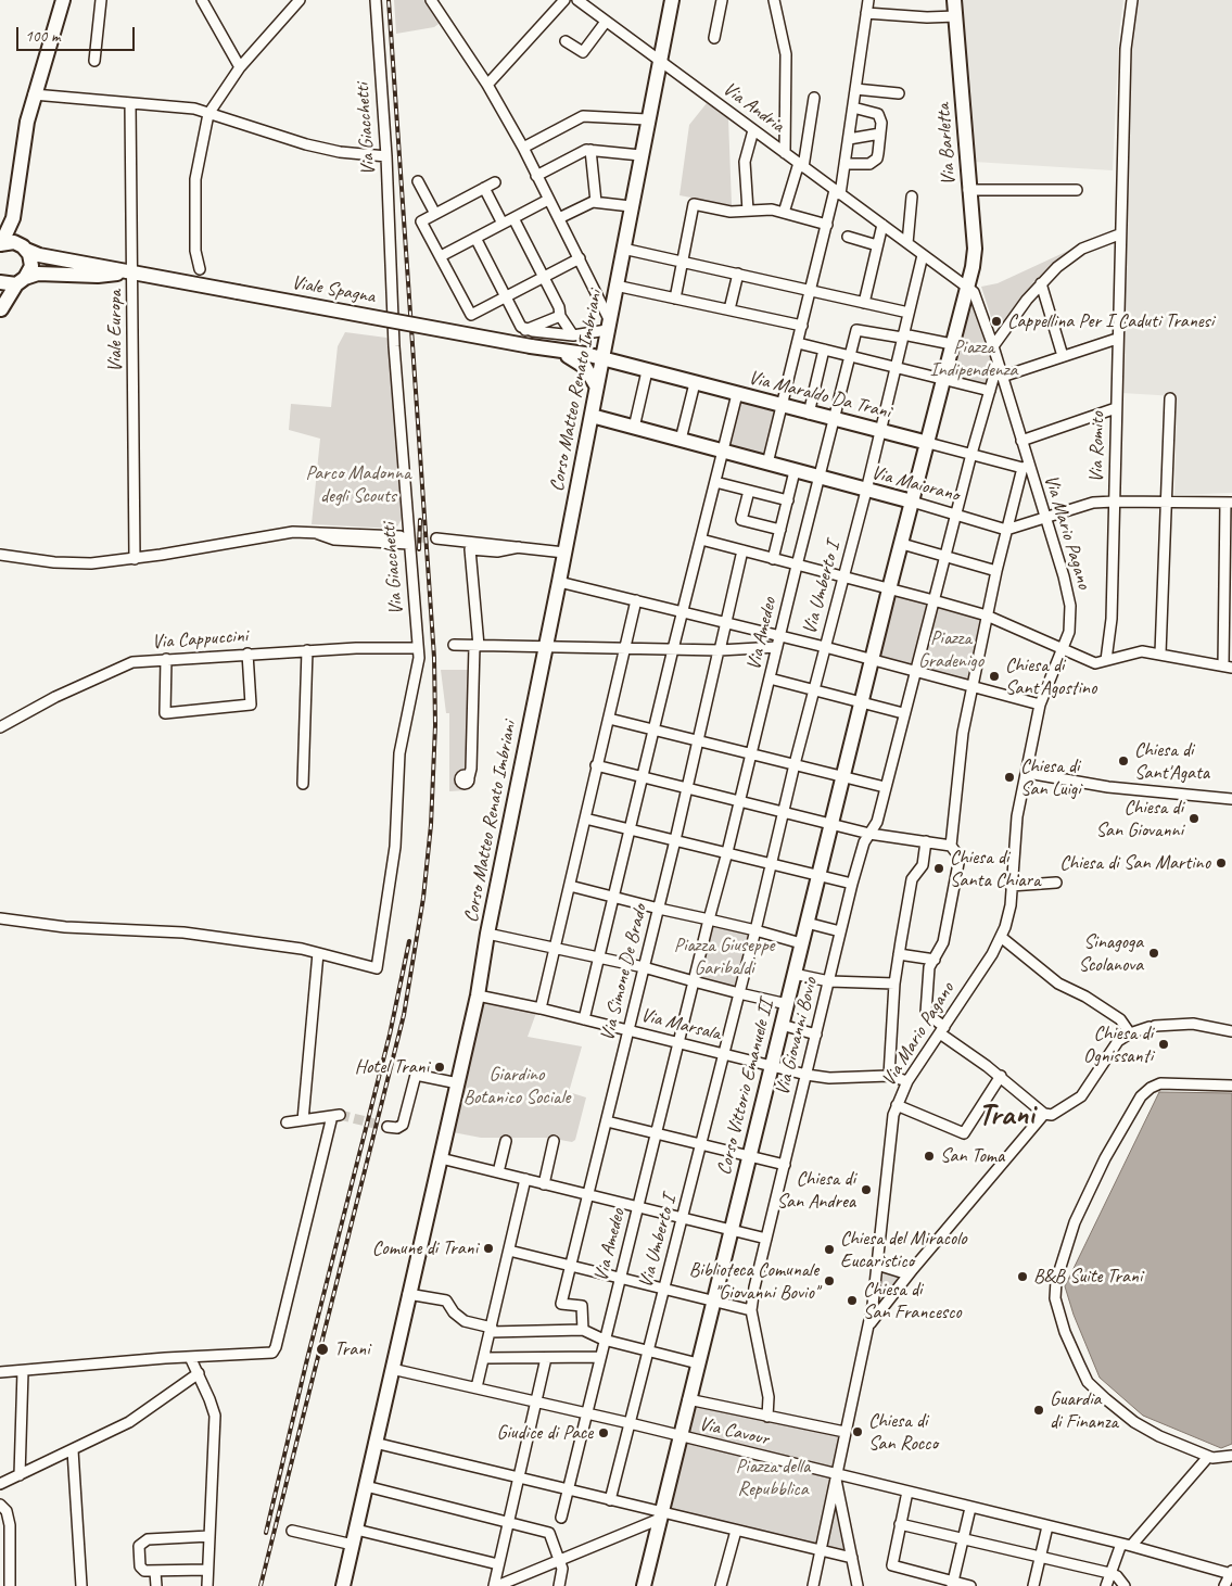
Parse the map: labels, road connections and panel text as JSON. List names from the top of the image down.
{
  "streets": {
    "street": [
      "Via Andria",
      "Via Giacchetti",
      "Via Barletta",
      "Viale Spagna",
      "Viale Europa",
      "Corso Matteo Renato Imbriani",
      "Via Maraldo Da Trani",
      "Via Romito",
      "Via Maiorano",
      "Via Mario Pagano",
      "Via Umberto I",
      "Via Amedeo",
      "Via Cappuccini",
      "Via Simone De Brado",
      "Via Marsala",
      "Via Giovanni Bovio",
      "Corso Vittorio Emanuele II",
      "Via Cavour"
    ]
  },
  "crossings": [
    ["Via Andria", "Via Barletta"],
    ["Via Andria", "Corso Matteo Renato Imbriani"],
    ["Via Andria", "Via Umberto I"],
    ["Via Giacchetti", "Via Cappuccini"],
    ["Viale Spagna", "Viale Europa"],
    ["Viale Spagna", "Corso Matteo Renato Imbriani"],
    ["Viale Spagna", "Via Maraldo Da Trani"],
    ["Corso Matteo Renato Imbriani", "Via Maraldo Da Trani"],
    ["Corso Matteo Renato Imbriani", "Via Maiorano"],
    ["Corso Matteo Renato Imbriani", "Via Marsala"],
    ["Corso Matteo Renato Imbriani", "Via Cavour"],
    ["Via Maraldo Da Trani", "Via Mario Pagano"],
    ["Via Maraldo Da Trani", "Via Umberto I"],
    ["Via Maraldo Da Trani", "Via Amedeo"],
    ["Via Maiorano", "Via Umberto I"],
    ["Via Maiorano", "Via Amedeo"],
    ["Via Mario Pagano", "Via Marsala"],
    ["Via Umberto I", "Via Amedeo"],
    ["Via Umberto I", "Via Marsala"],
    ["Via Umberto I", "Via Cavour"],
    ["Via Amedeo", "Via Marsala"],
    ["Via Amedeo", "Via Cavour"],
    ["Via Simone De Brado", "Via Marsala"],
    ["Via Marsala", "Via Giovanni Bovio"],
    ["Via Marsala", "Corso Vittorio Emanuele II"]
  ],
  "districts": ["Trani"],
  "parks": [
    "Piazza Indipendenza",
    "Parco Madonna degli Scouts",
    "Piazza Gradenigo",
    "Piazza Giuseppe Garibaldi",
    "Giardino Botanico Sociale",
    "Piazza della Repubblica"
  ],
  "places": [
    "Cappellina Per I Caduti Tranesi",
    "Chiesa di Sant'Agostino",
    "Chiesa di Sant'Agata",
    "Chiesa di San Luigi",
    "Chiesa di San Giovanni",
    "Chiesa di San Martino",
    "Chiesa di Santa Chiara",
    "Sinagoga Scolanova",
    "Chiesa di Ognissanti",
    "Hotel Trani",
    "San Toma",
    "Chiesa di San Andrea",
    "Comune di Trani",
    "Chiesa del Miracolo Eucaristico",
    "B&B Suite Trani",
    "Biblioteca Comunale \"Giovanni Bovio\"",
    "Chiesa di San Francesco",
    "Trani",
    "Guardia di Finanza",
    "Chiesa di San Rocco",
    "Giudice di Pace"
  ],
  "scale_bar": "100 m"
}
